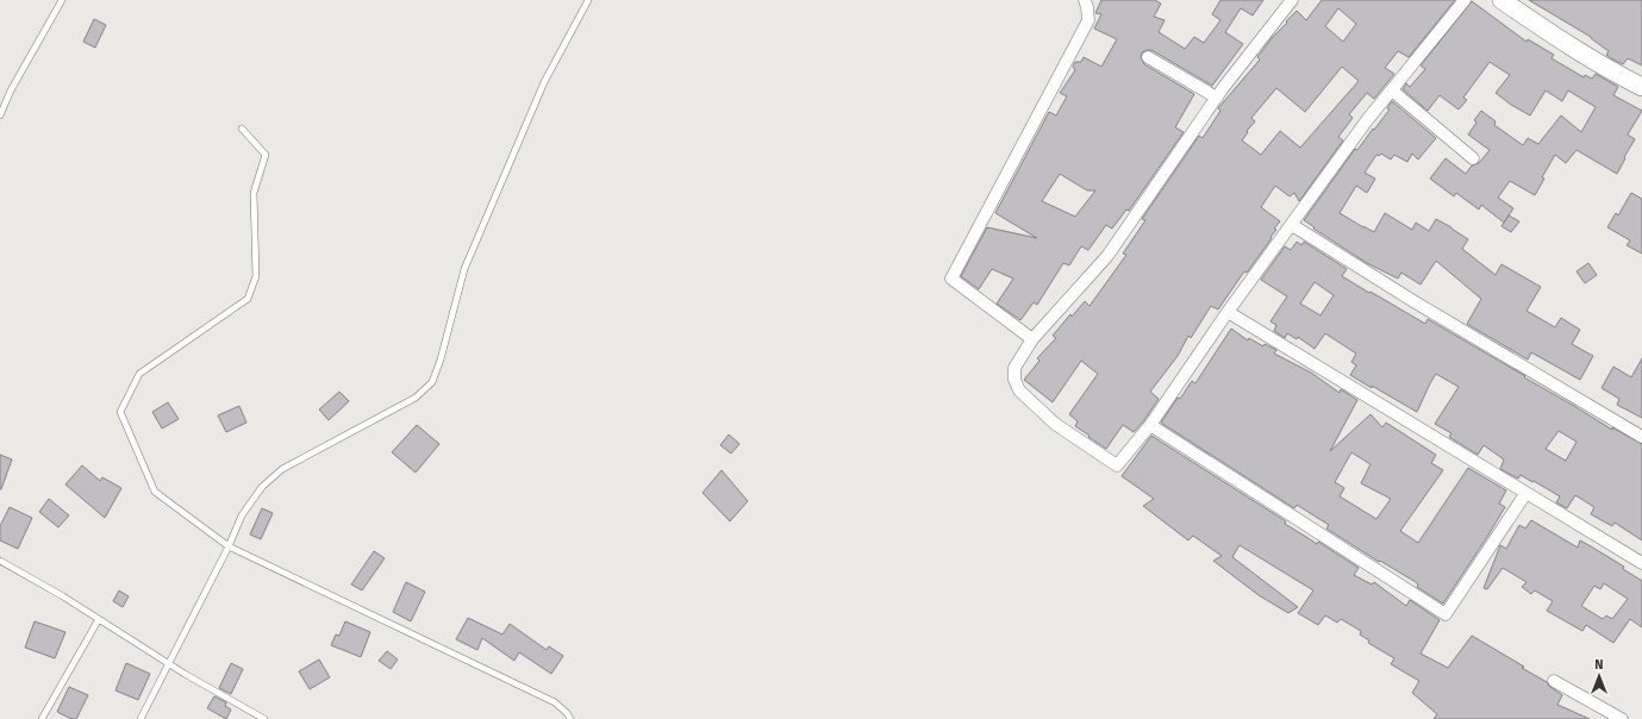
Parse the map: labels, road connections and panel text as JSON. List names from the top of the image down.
{
  "north": "top"
}
